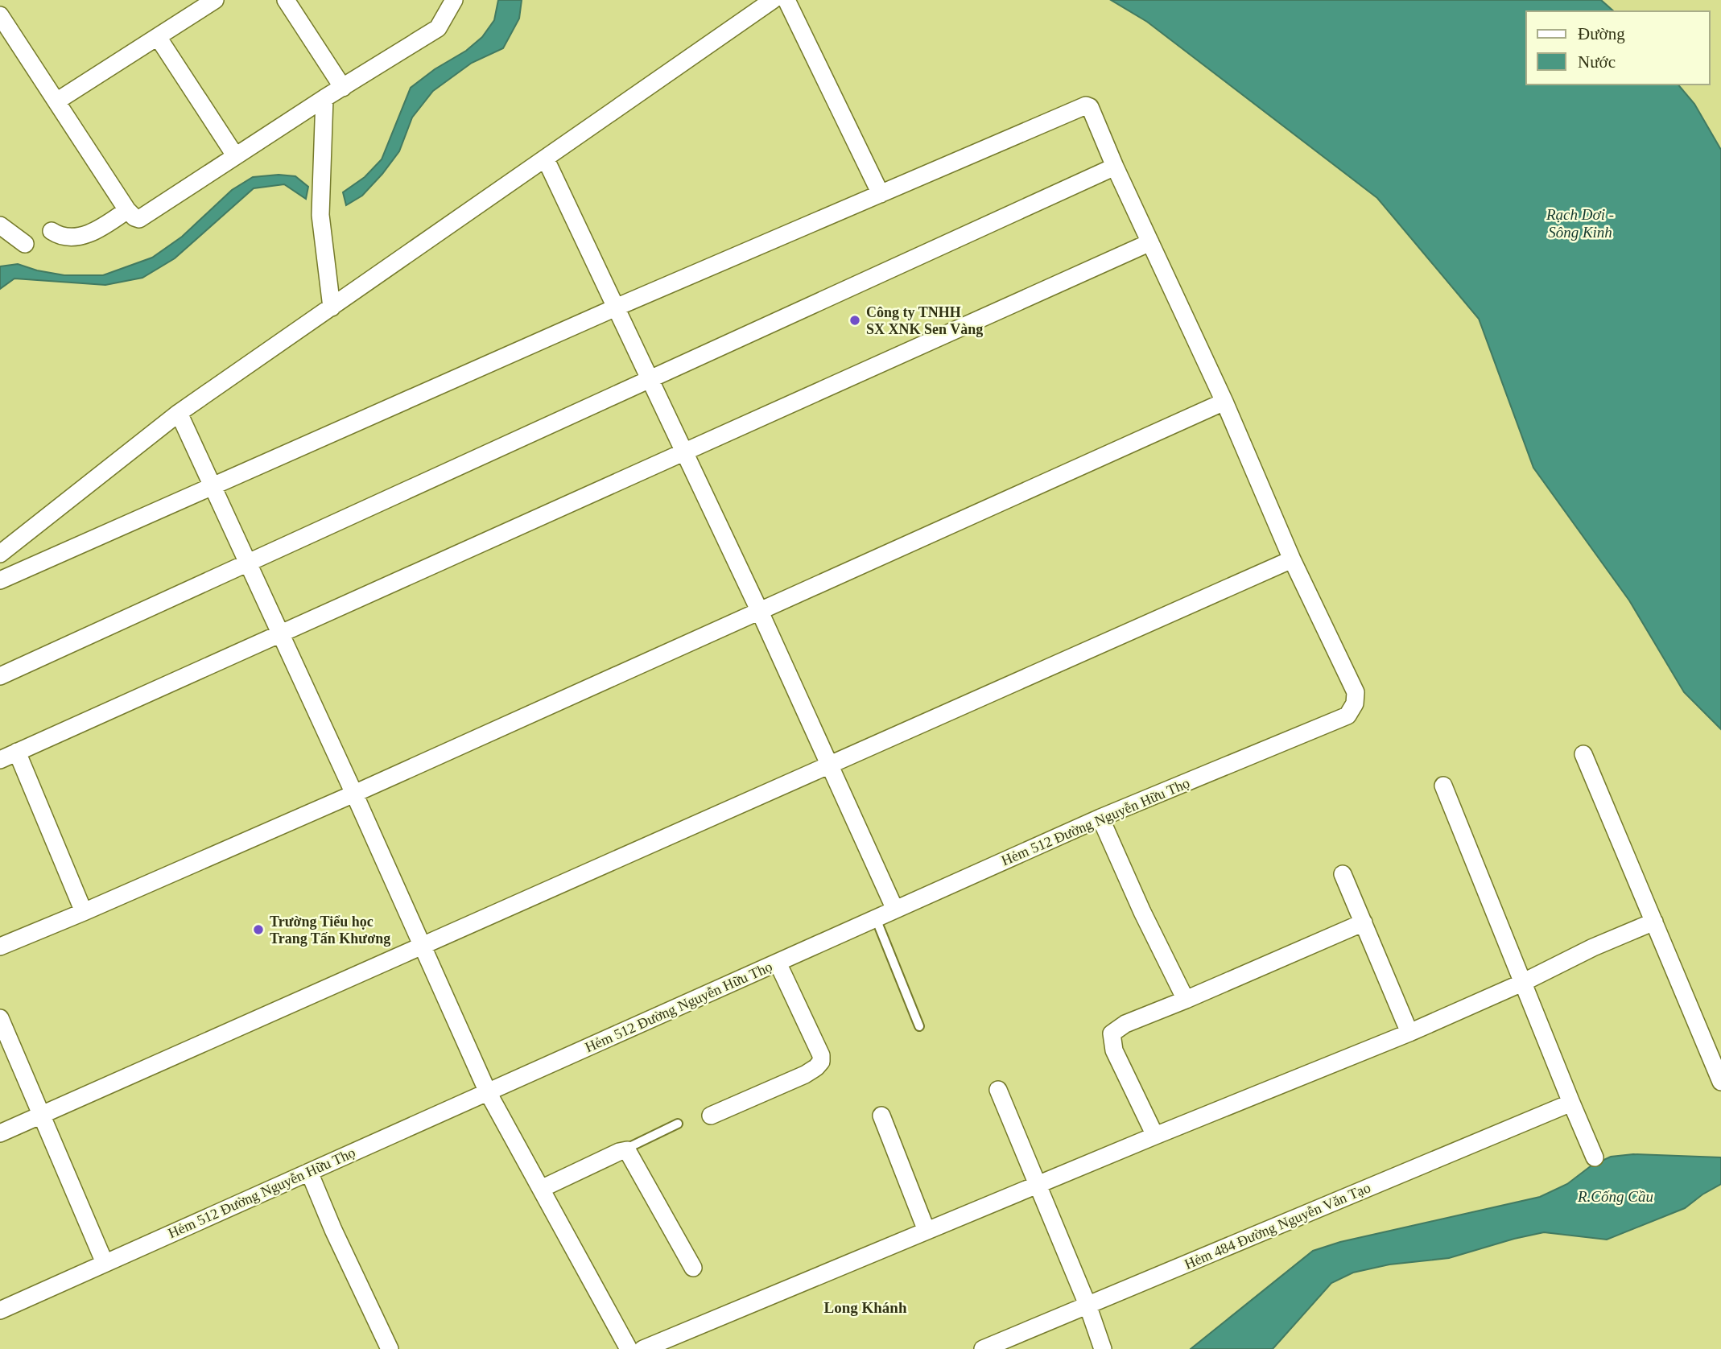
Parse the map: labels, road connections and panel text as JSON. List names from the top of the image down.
{
  "streets": {
    "street": ["Hẻm 512 Đường Nguyễn Hữu Thọ", "Hẻm 484 Đường Nguyễn Văn Tạo"]
  },
  "districts": ["Long Khánh"],
  "water": ["Rạch Dơi - Sông Kinh", "R.Cống Cầu"],
  "places": ["Công ty TNHH SX XNK Sen Vàng", "Trường Tiểu học Trang Tấn Khương"],
  "legend": ["Đường", "Nước"]
}
